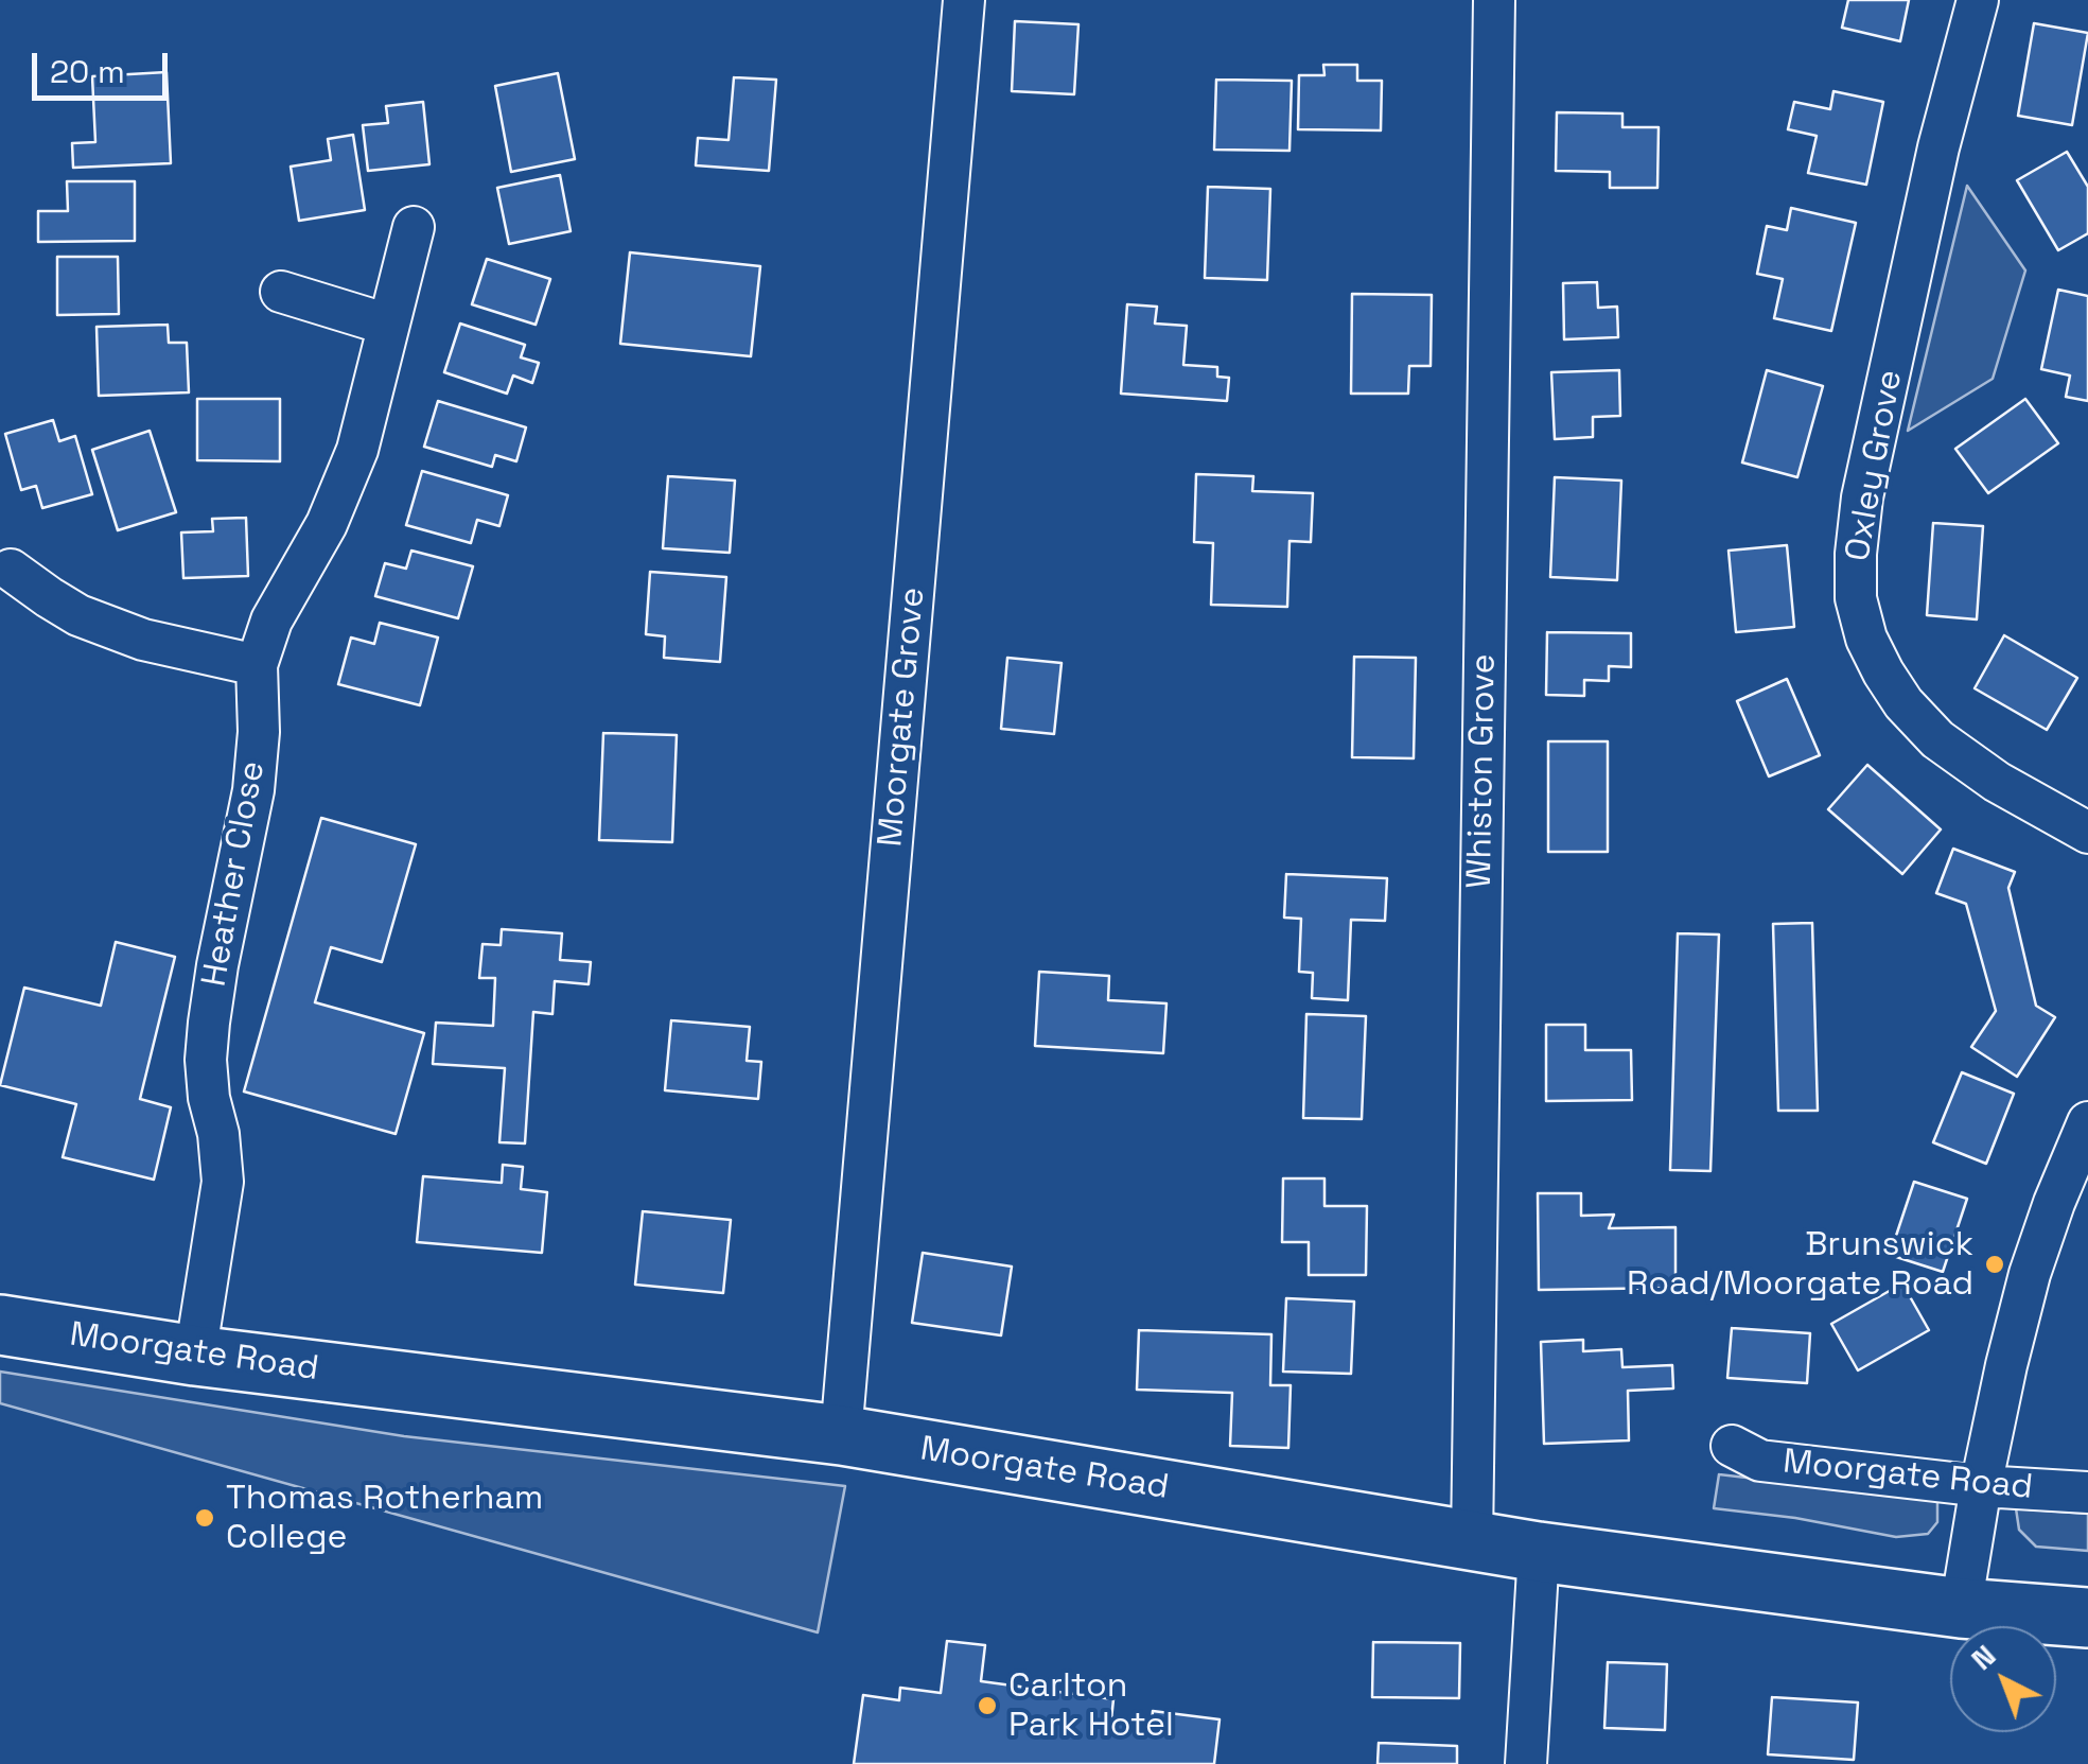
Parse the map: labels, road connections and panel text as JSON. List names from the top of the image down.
{
  "streets": {
    "main road": ["Moorgate Road"],
    "street": [
      "Oxley Grove",
      "Moorgate Grove",
      "Whiston Grove",
      "Heather Close"
    ]
  },
  "crossings": [
    ["Moorgate Grove", "Moorgate Road"],
    ["Whiston Grove", "Moorgate Road"],
    ["Heather Close", "Moorgate Road"]
  ],
  "places": ["Brunswick Road/Moorgate Road", "Thomas Rotherham College", "Carlton Park Hotel"],
  "scale_bar": "20 m",
  "north": "top left"
}
